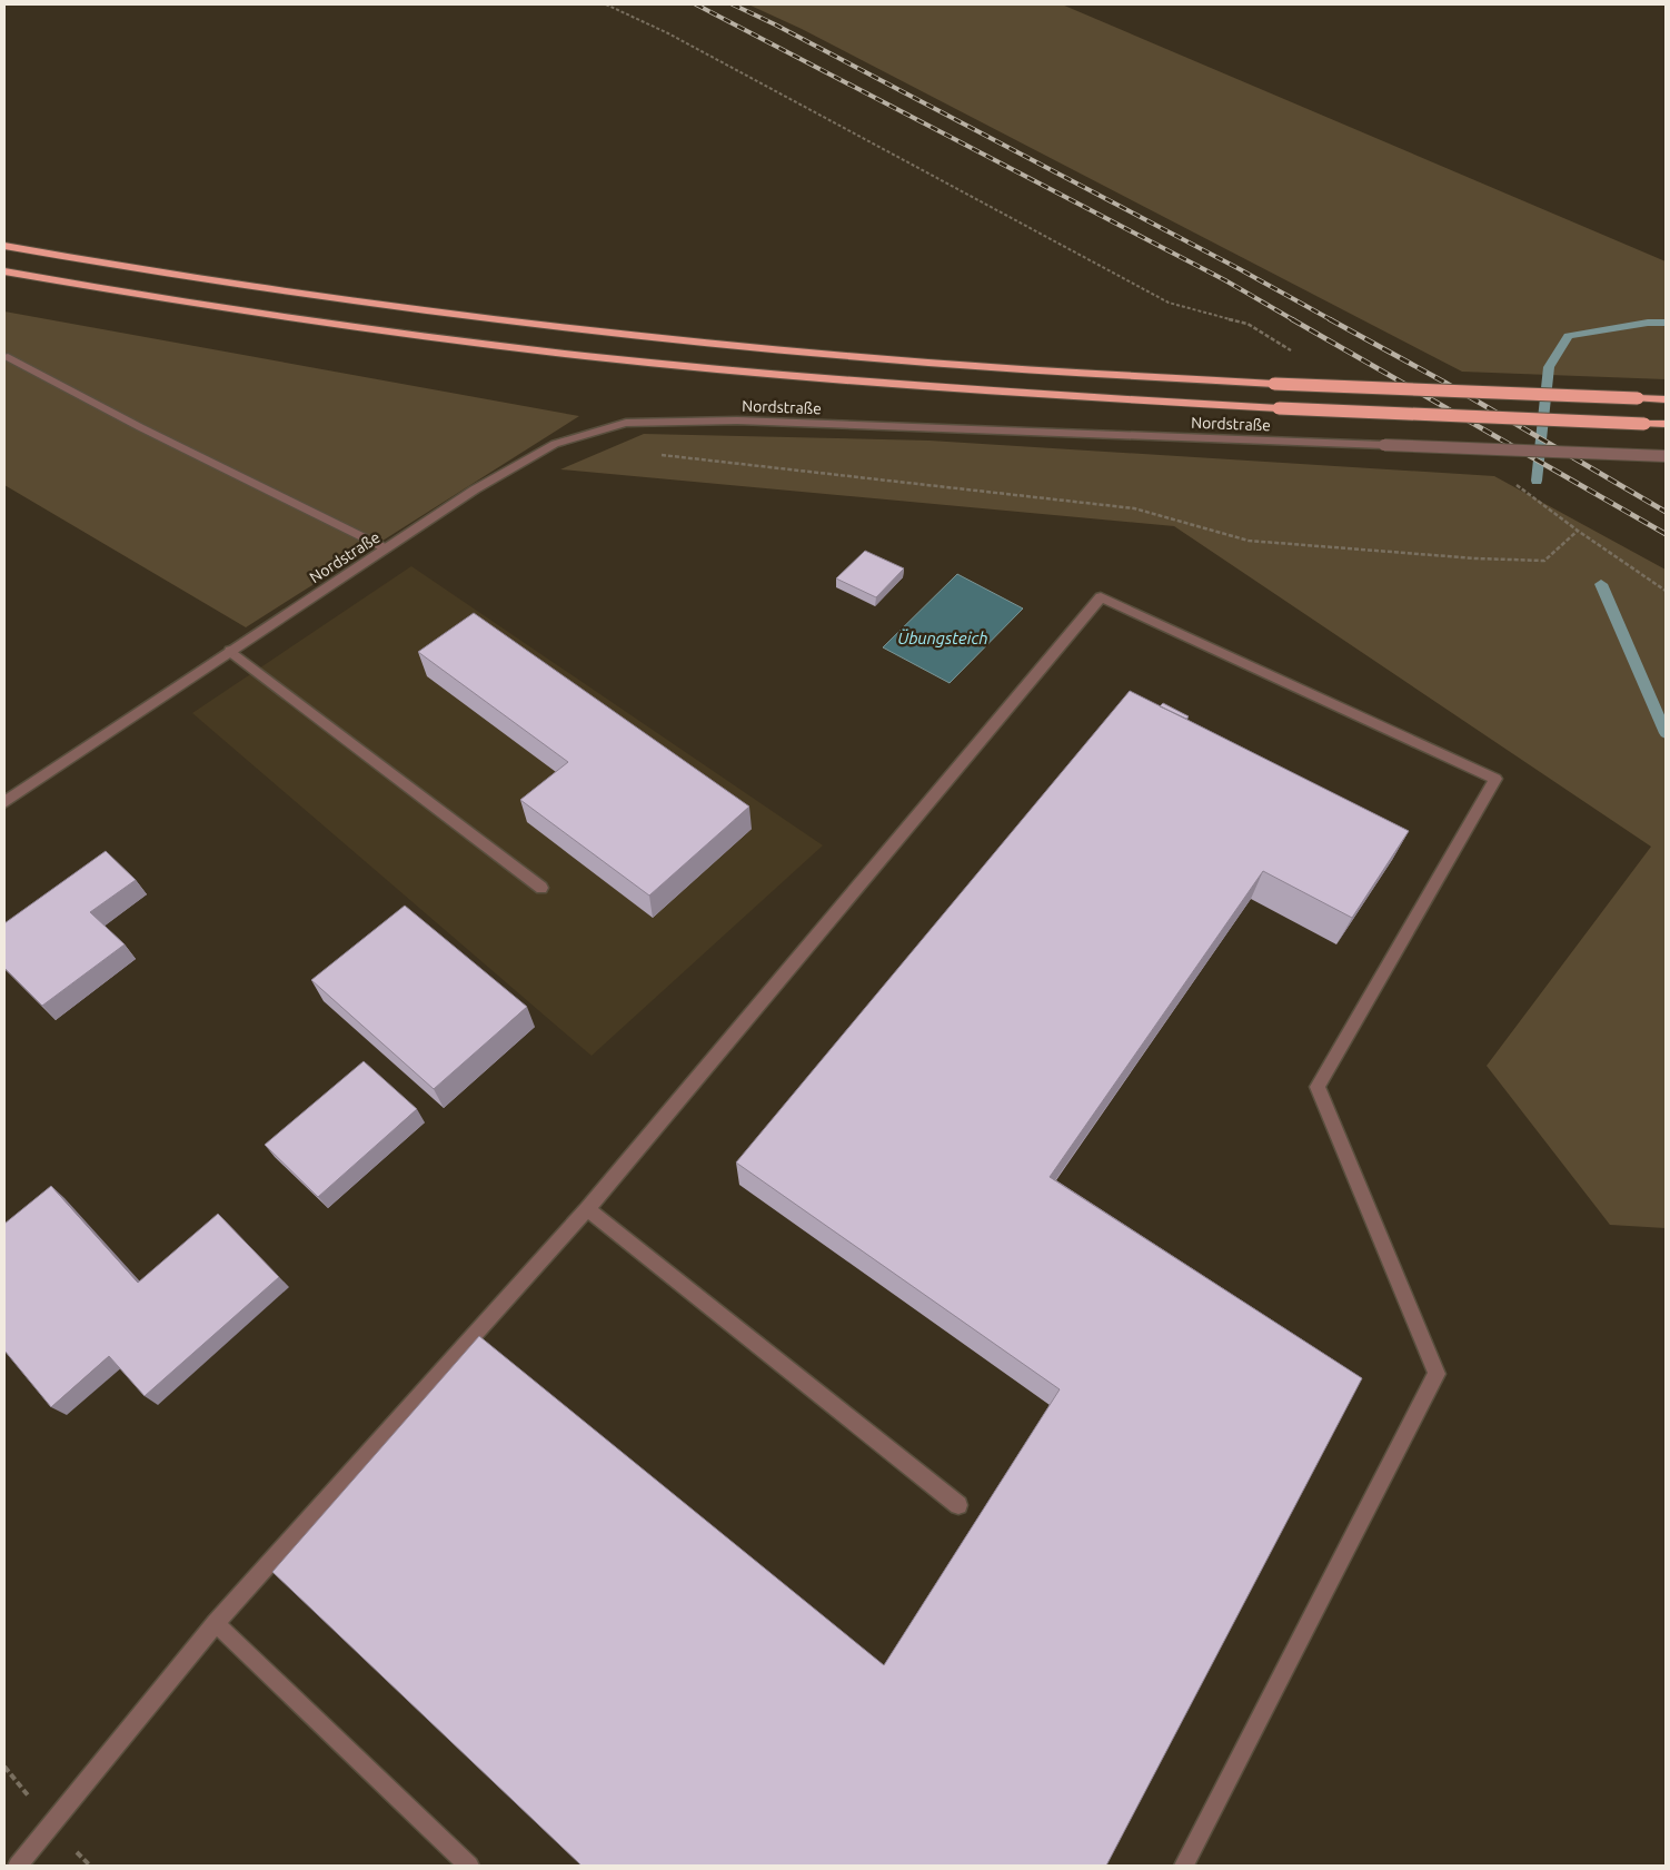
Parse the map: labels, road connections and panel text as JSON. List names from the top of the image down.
{
  "streets": {
    "street": ["Nordstraße"]
  },
  "water": ["Übungsteich"]
}
